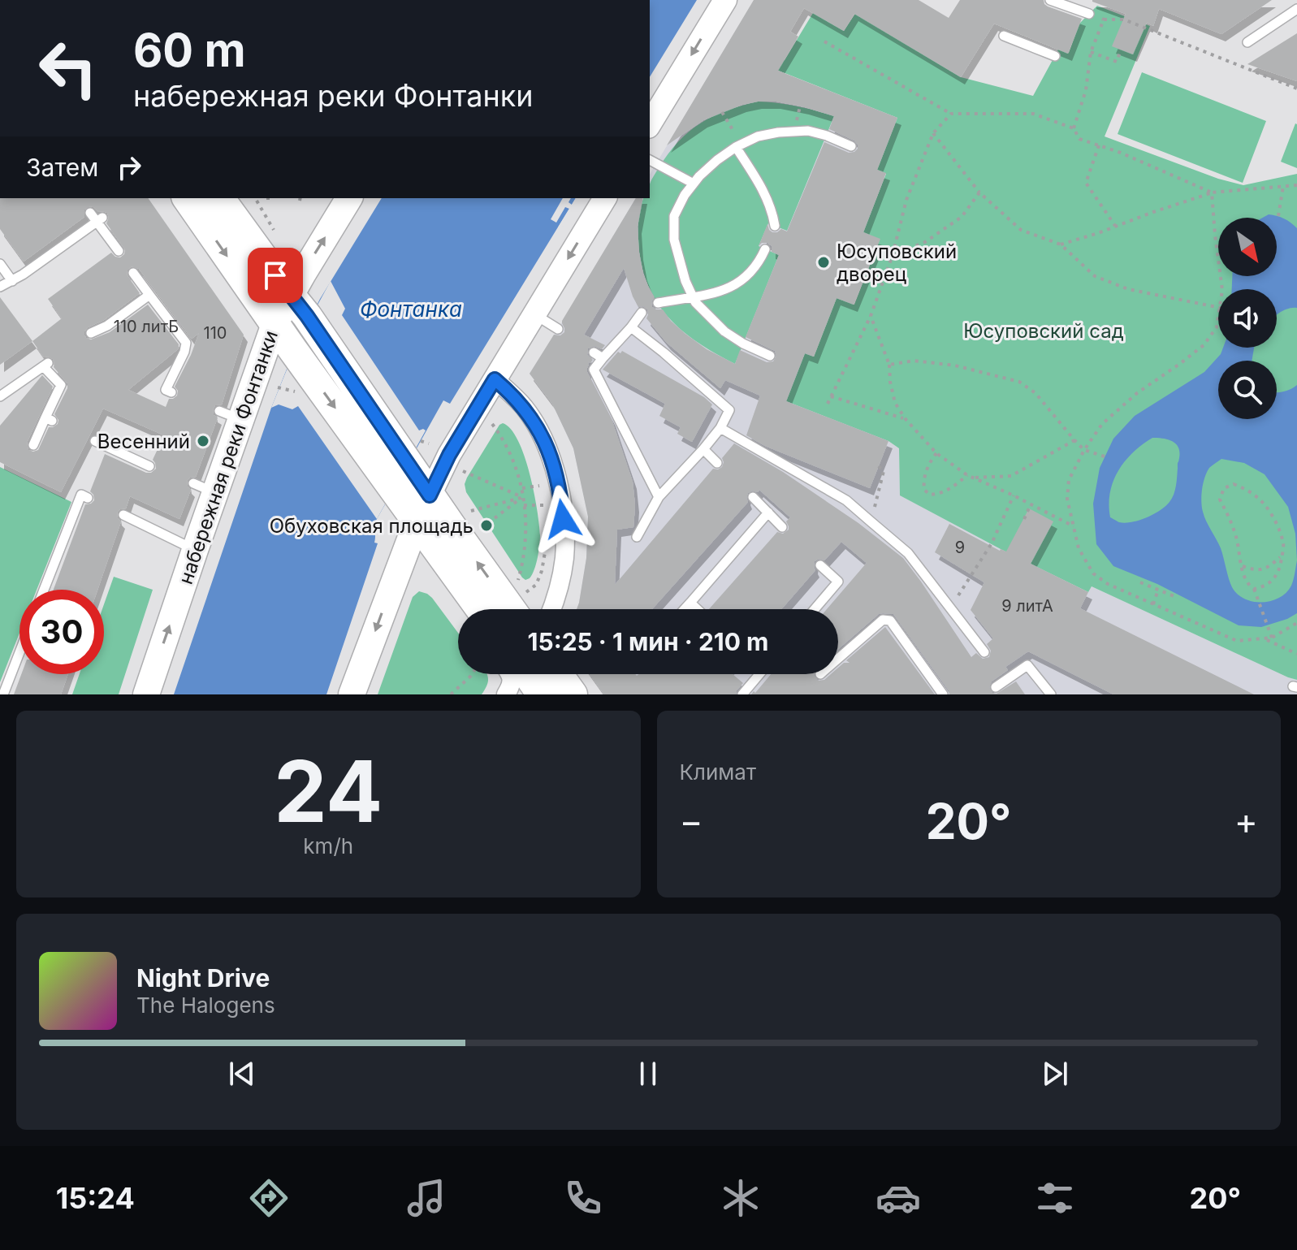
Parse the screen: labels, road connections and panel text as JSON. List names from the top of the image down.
{
  "streets": {
    "main road": ["набережная реки Фонтанки"]
  },
  "water": ["Фонтанка"],
  "parks": ["Юсуповский сад"],
  "places": ["Юсуповский дворец", "Весенний", "Обуховская площадь"],
  "house_numbers": [
    "110 литБ",
    "110",
    "9",
    "9 литА"
  ],
  "north": "bottom right",
  "page": {
    "turn": ["60 m", "набережная реки Фонтанки"],
    "then": "Затем",
    "limit": "30",
    "trip": "15:25 · 1 мин · 210 m",
    "tile": [
      ["24", "km/h"],
      "Климат"
    ],
    "heat": ["−", "20°", "+"],
    "song": ["Night Drive", "The Halogens"],
    "tabs": ["15:24", "20°"]
  }
}
